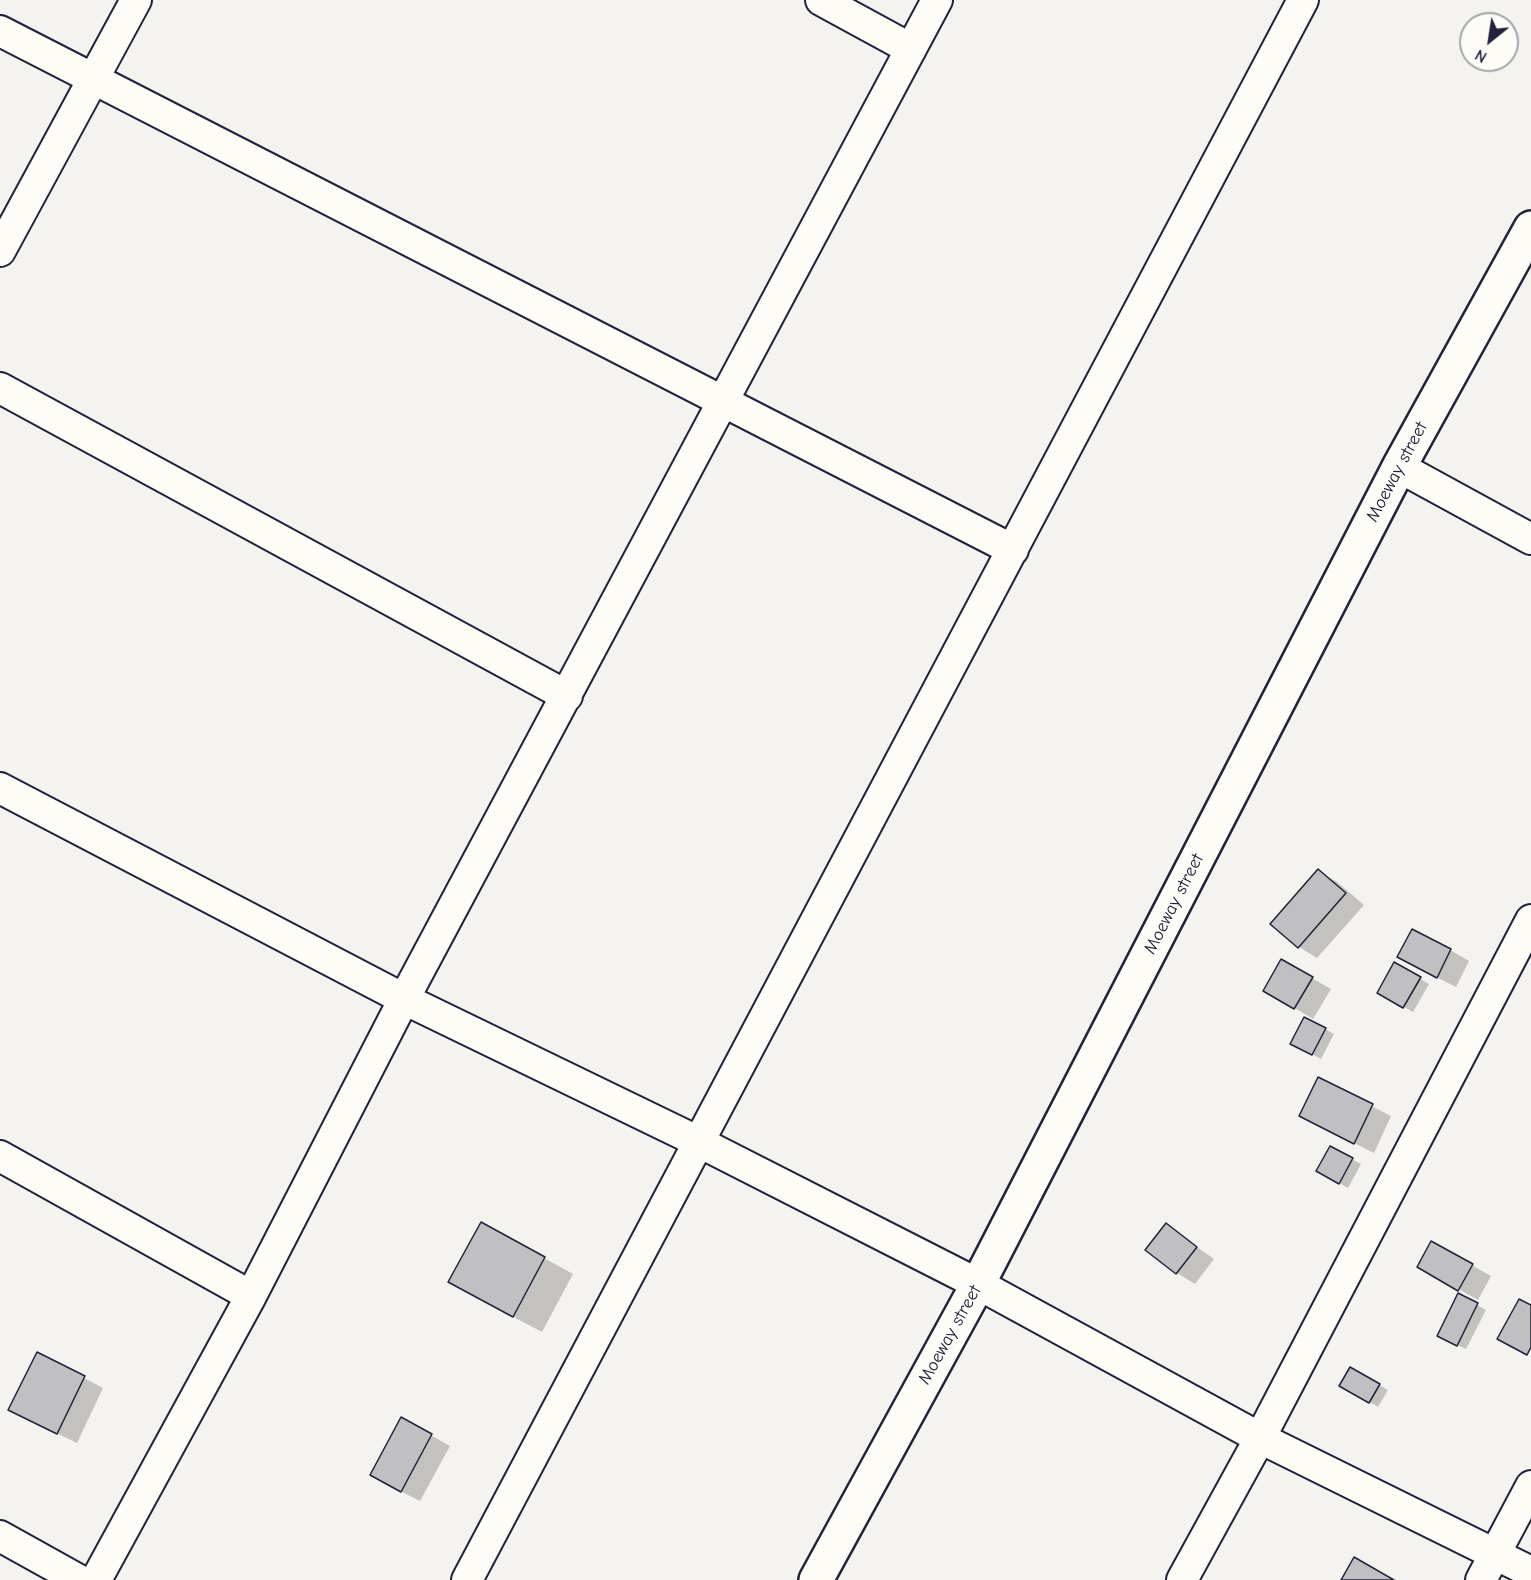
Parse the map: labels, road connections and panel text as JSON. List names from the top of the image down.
{
  "streets": {
    "street": ["Moeway street"]
  },
  "north": "bottom left"
}
